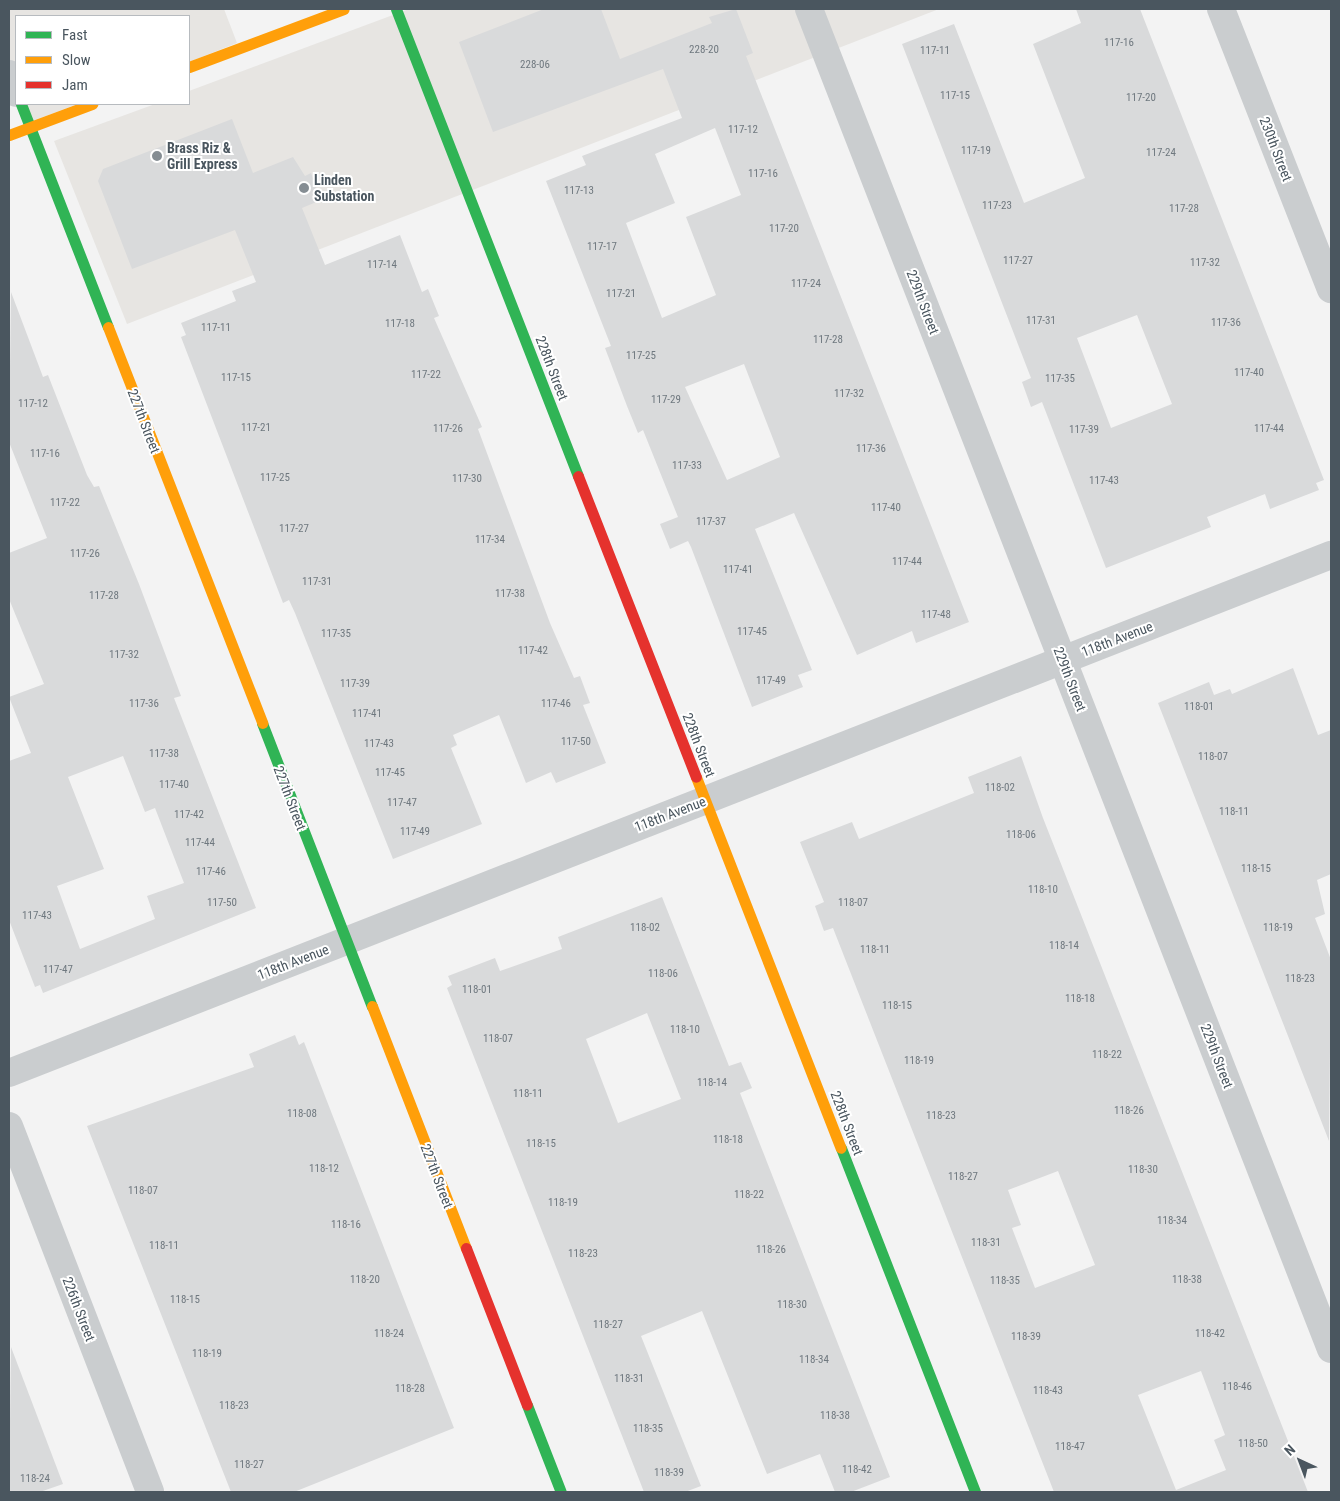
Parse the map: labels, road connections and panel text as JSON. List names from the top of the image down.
{
  "streets": {
    "street": [
      "230th Street",
      "229th Street",
      "228th Street",
      "227th Street",
      "118th Avenue",
      "226th Street"
    ]
  },
  "crossings": [
    ["229th Street", "118th Avenue"],
    ["228th Street", "118th Avenue"],
    ["227th Street", "118th Avenue"]
  ],
  "places": ["Brass Riz & Grill Express", "Linden Substation"],
  "house_numbers": [
    "117-16",
    "228-20",
    "117-11",
    "228-06",
    "117-15",
    "117-20",
    "117-12",
    "117-19",
    "117-24",
    "117-16",
    "117-13",
    "117-23",
    "117-28",
    "117-20",
    "117-17",
    "117-27",
    "117-32",
    "117-14",
    "117-24",
    "117-21",
    "117-31",
    "117-36",
    "117-18",
    "117-11",
    "117-28",
    "117-25",
    "117-40",
    "117-22",
    "117-15",
    "117-35",
    "117-32",
    "117-29",
    "117-12",
    "117-21",
    "117-26",
    "117-44",
    "117-39",
    "117-36",
    "117-16",
    "117-33",
    "117-25",
    "117-30",
    "117-43",
    "117-22",
    "117-40",
    "117-37",
    "117-27",
    "117-34",
    "117-26",
    "117-44",
    "117-41",
    "117-31",
    "117-38",
    "117-28",
    "117-48",
    "117-45",
    "117-35",
    "117-42",
    "117-32",
    "117-49",
    "117-39",
    "117-36",
    "117-46",
    "118-01",
    "117-41",
    "117-50",
    "117-43",
    "117-38",
    "118-07",
    "117-45",
    "117-40",
    "118-02",
    "117-47",
    "118-11",
    "117-42",
    "117-49",
    "118-06",
    "117-44",
    "118-15",
    "117-46",
    "118-10",
    "117-50",
    "118-07",
    "117-43",
    "118-02",
    "118-19",
    "118-14",
    "118-11",
    "117-47",
    "118-06",
    "118-23",
    "118-01",
    "118-18",
    "118-15",
    "118-10",
    "118-07",
    "118-22",
    "118-19",
    "118-14",
    "118-11",
    "118-26",
    "118-08",
    "118-23",
    "118-18",
    "118-15",
    "118-12",
    "118-30",
    "118-27",
    "118-07",
    "118-22",
    "118-19",
    "118-34",
    "118-16",
    "118-31",
    "118-11",
    "118-26",
    "118-23",
    "118-20",
    "118-38",
    "118-35",
    "118-15",
    "118-30",
    "118-27",
    "118-24",
    "118-42",
    "118-39",
    "118-19",
    "118-34",
    "118-31",
    "118-46",
    "118-28",
    "118-43",
    "118-23",
    "118-38",
    "118-35",
    "118-50",
    "118-47",
    "118-27",
    "118-42",
    "118-39",
    "118-24"
  ],
  "legend": ["Fast", "Slow", "Jam"],
  "north": "top left"
}
